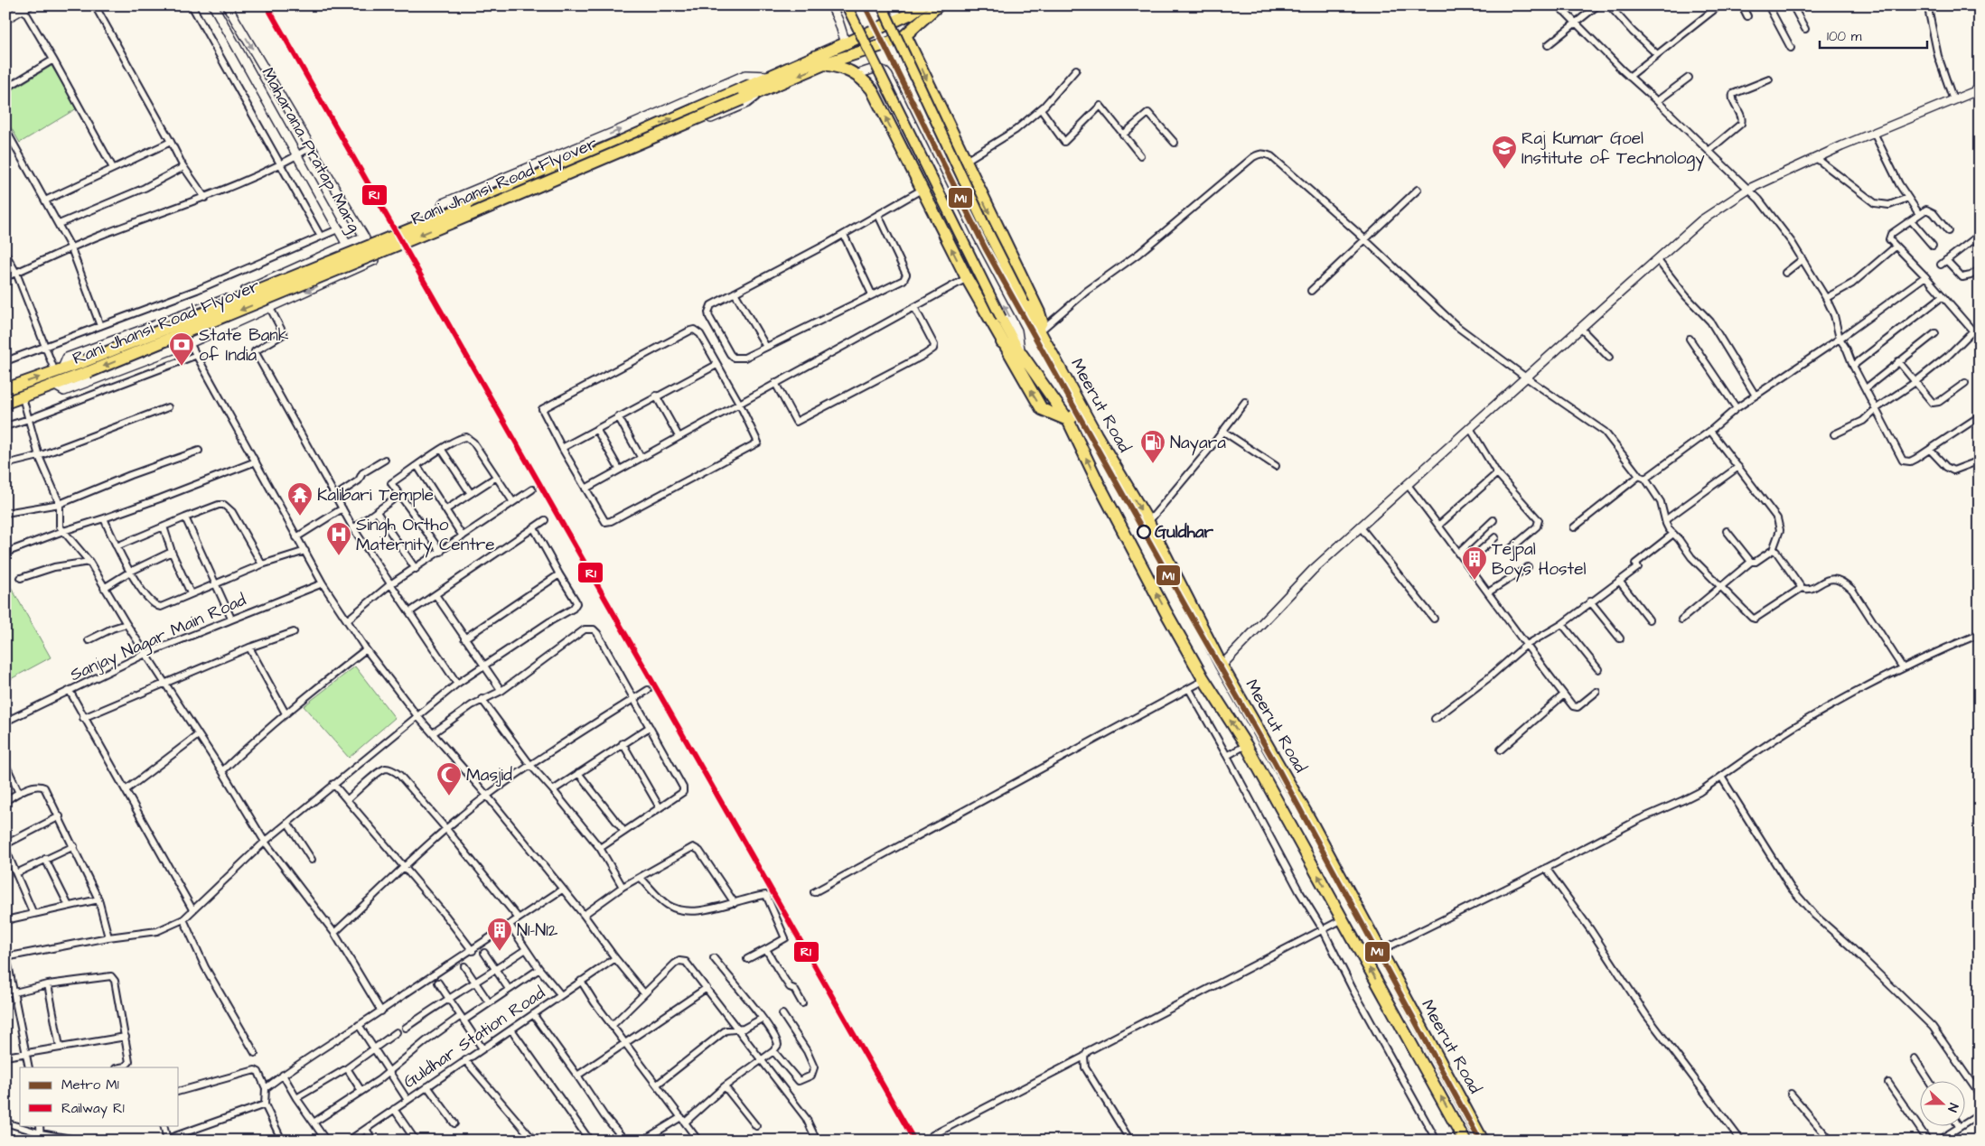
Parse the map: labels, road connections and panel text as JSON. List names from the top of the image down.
{
  "streets": {
    "highway": ["Rani Jhansi Road Flyover", "Meerut Road"],
    "street": ["Maharana Pratap Marg", "Sanjay Nagar Main Road", "Guldhar Station Road"]
  },
  "crossings": [
    ["Maharana Pratap Marg", "Rani Jhansi Road Flyover"]
  ],
  "places": {
    "school or university": ["Raj Kumar Goel Institute of Technology"],
    "bank": ["State Bank of India"],
    "fuel station": ["Nayara"],
    "temple": ["Kalibari Temple"],
    "other": ["Guldhar"],
    "hospital": ["Singh Ortho Maternity Centre"],
    "building": ["Tejpal Boys Hostel", "N1-N12"],
    "mosque": ["Masjid"]
  },
  "lines": ["metro line M1", "rail line R1"],
  "legend": ["Metro M1", "Railway R1"],
  "scale_bar": "100 m",
  "north": "right"
}
